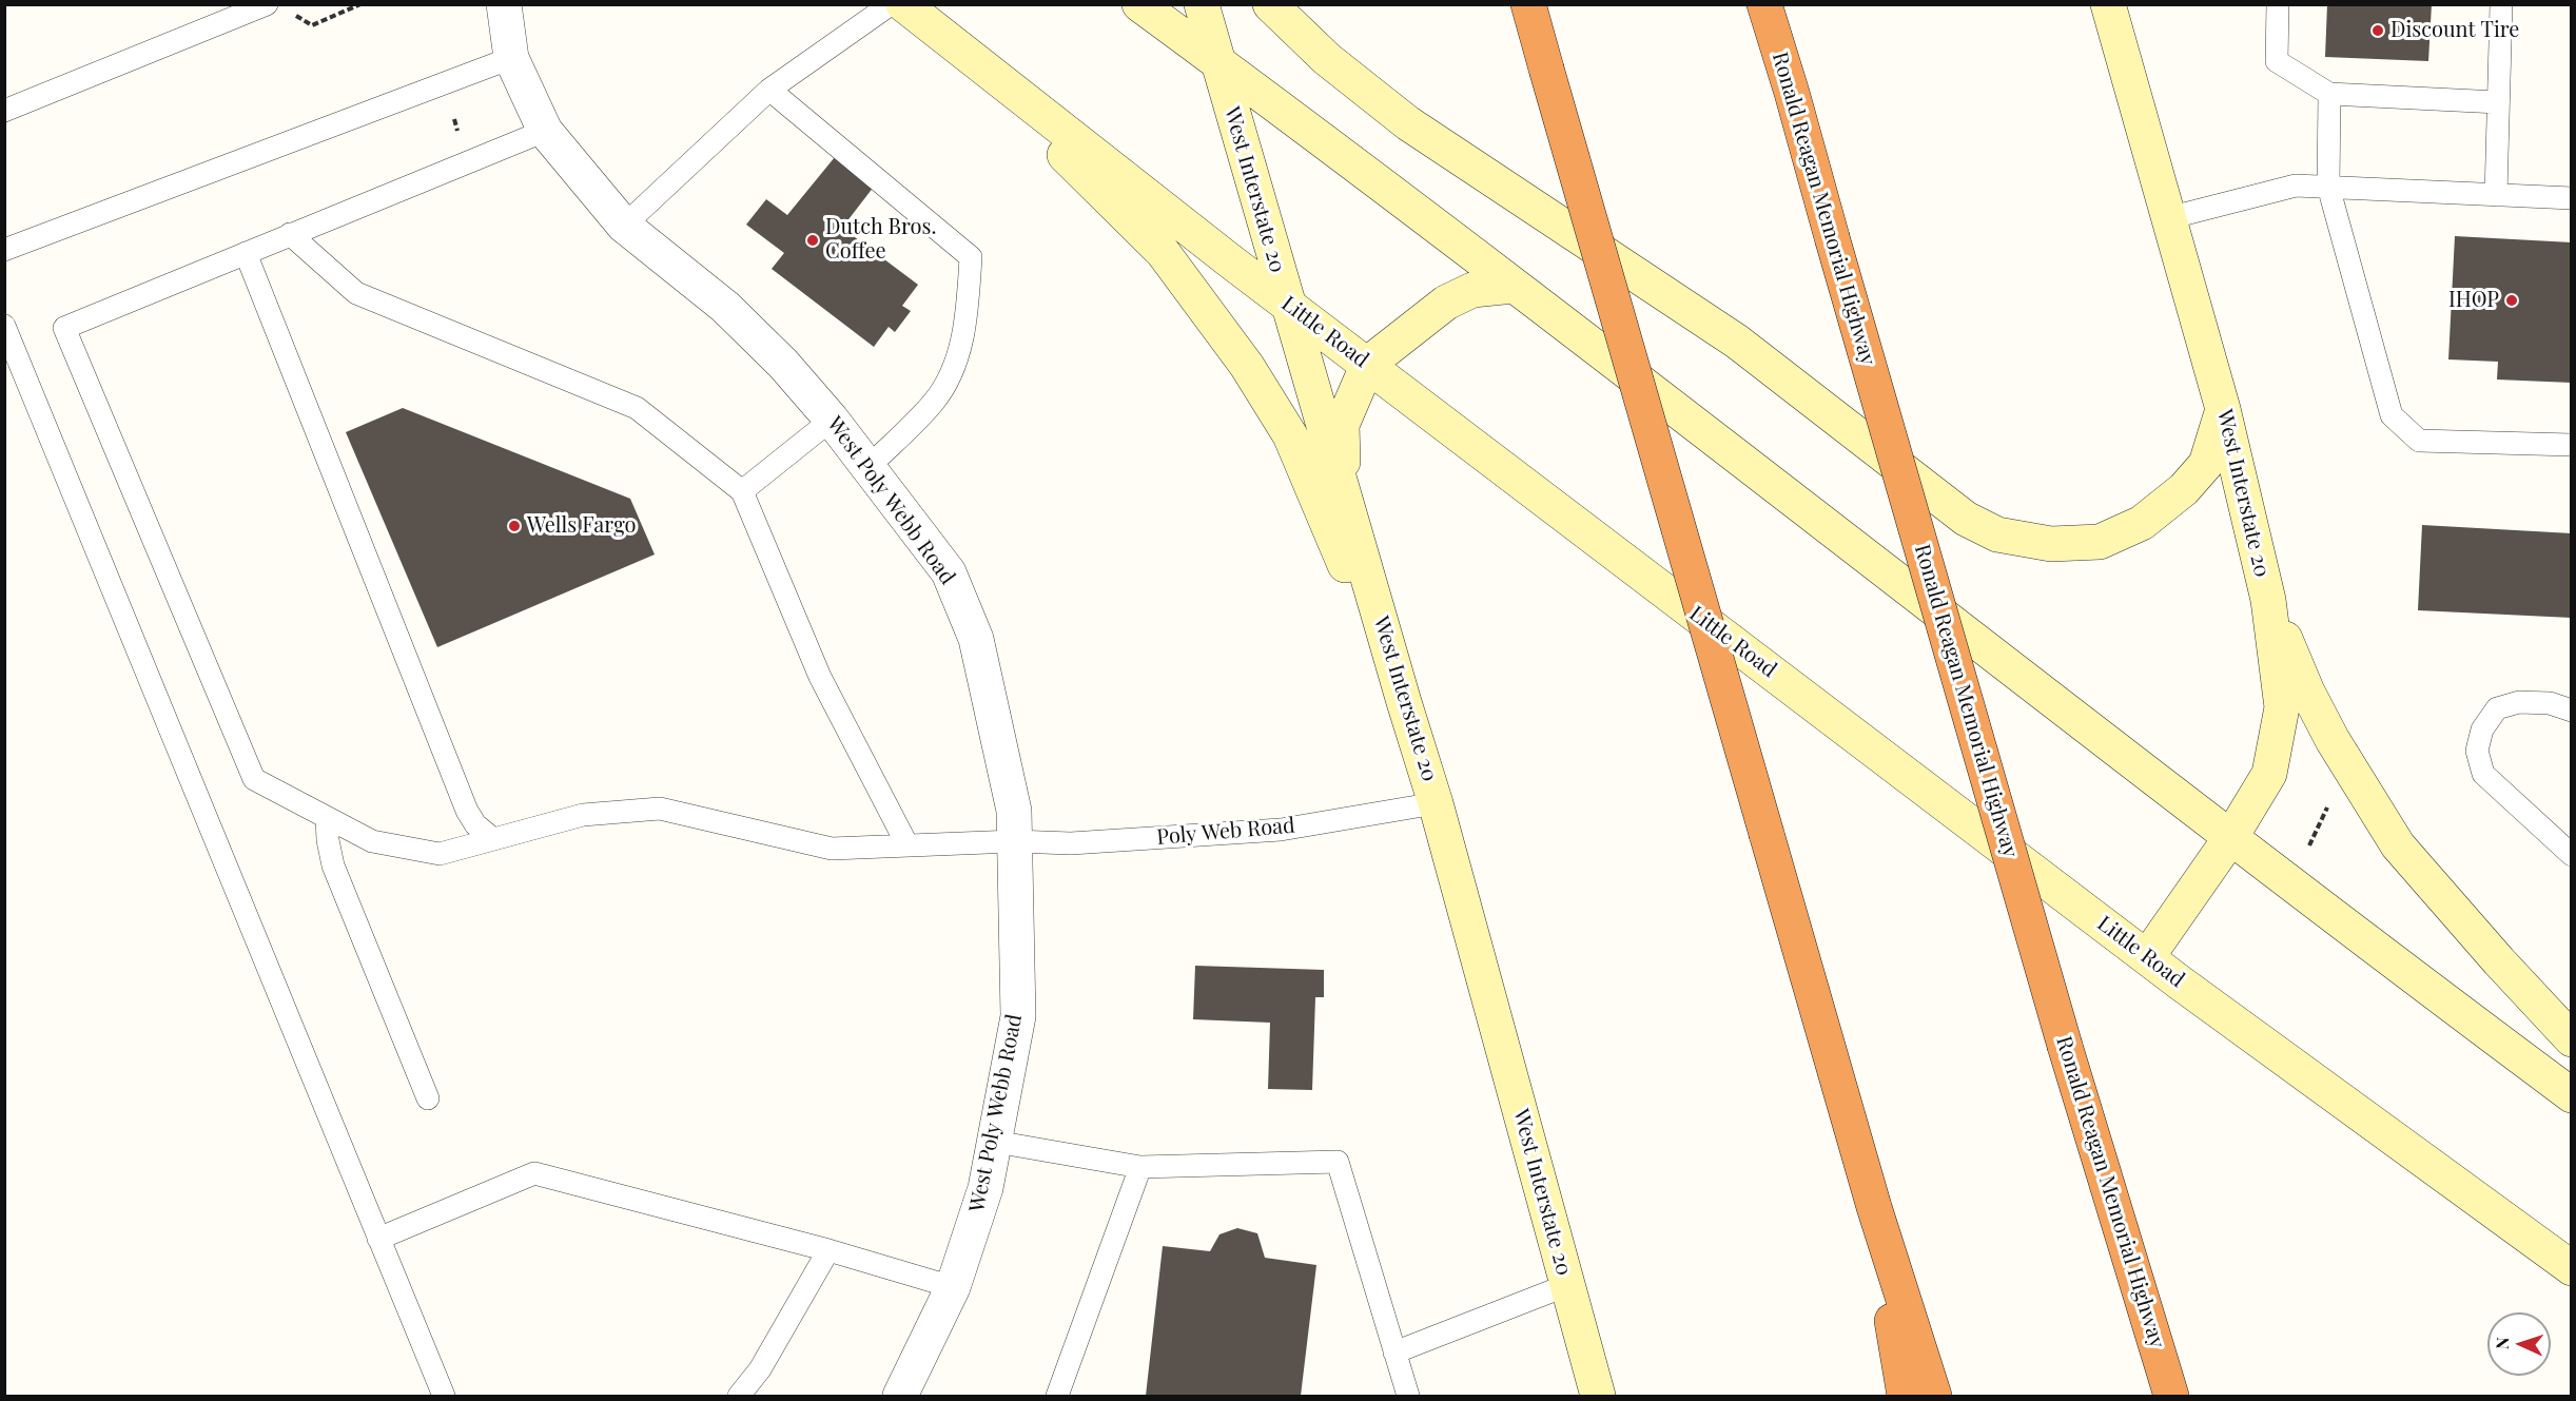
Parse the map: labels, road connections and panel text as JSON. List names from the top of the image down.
{
  "streets": {
    "highway": ["Ronald Reagan Memorial Highway"],
    "main road": ["West Interstate 20", "Little Road"],
    "street": ["West Poly Webb Road"],
    "lane": ["Poly Web Road"]
  },
  "crossings": [
    ["West Interstate 20", "Little Road"],
    ["West Interstate 20", "Poly Web Road"],
    ["West Poly Webb Road", "Poly Web Road"]
  ],
  "places": [
    "Discount Tire",
    "Dutch Bros. Coffee",
    "IHOP",
    "Wells Fargo"
  ],
  "north": "left"
}
